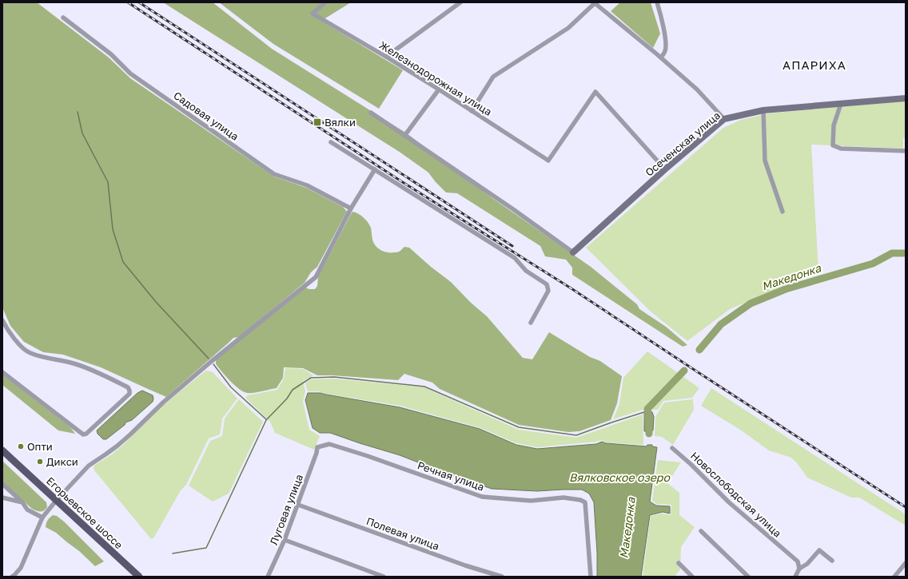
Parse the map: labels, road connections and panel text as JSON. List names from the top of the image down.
{
  "streets": {
    "main road": ["Егорьевское шоссе"],
    "street": [
      "Железнодорожная улица",
      "Садовая улица",
      "Осеченская улица",
      "Речная улица",
      "Новослободская улица",
      "Луговая улица",
      "Полевая улица"
    ]
  },
  "crossings": [
    ["Железнодорожная улица", "Осеченская улица"],
    ["Речная улица", "Луговая улица"],
    ["Луговая улица", "Полевая улица"]
  ],
  "districts": ["АПАРИХА"],
  "water": ["Македонка", "Вялковское озеро"],
  "places": {
    "transit": ["Вялки"],
    "other": ["Опти", "Дикси"]
  }
}
